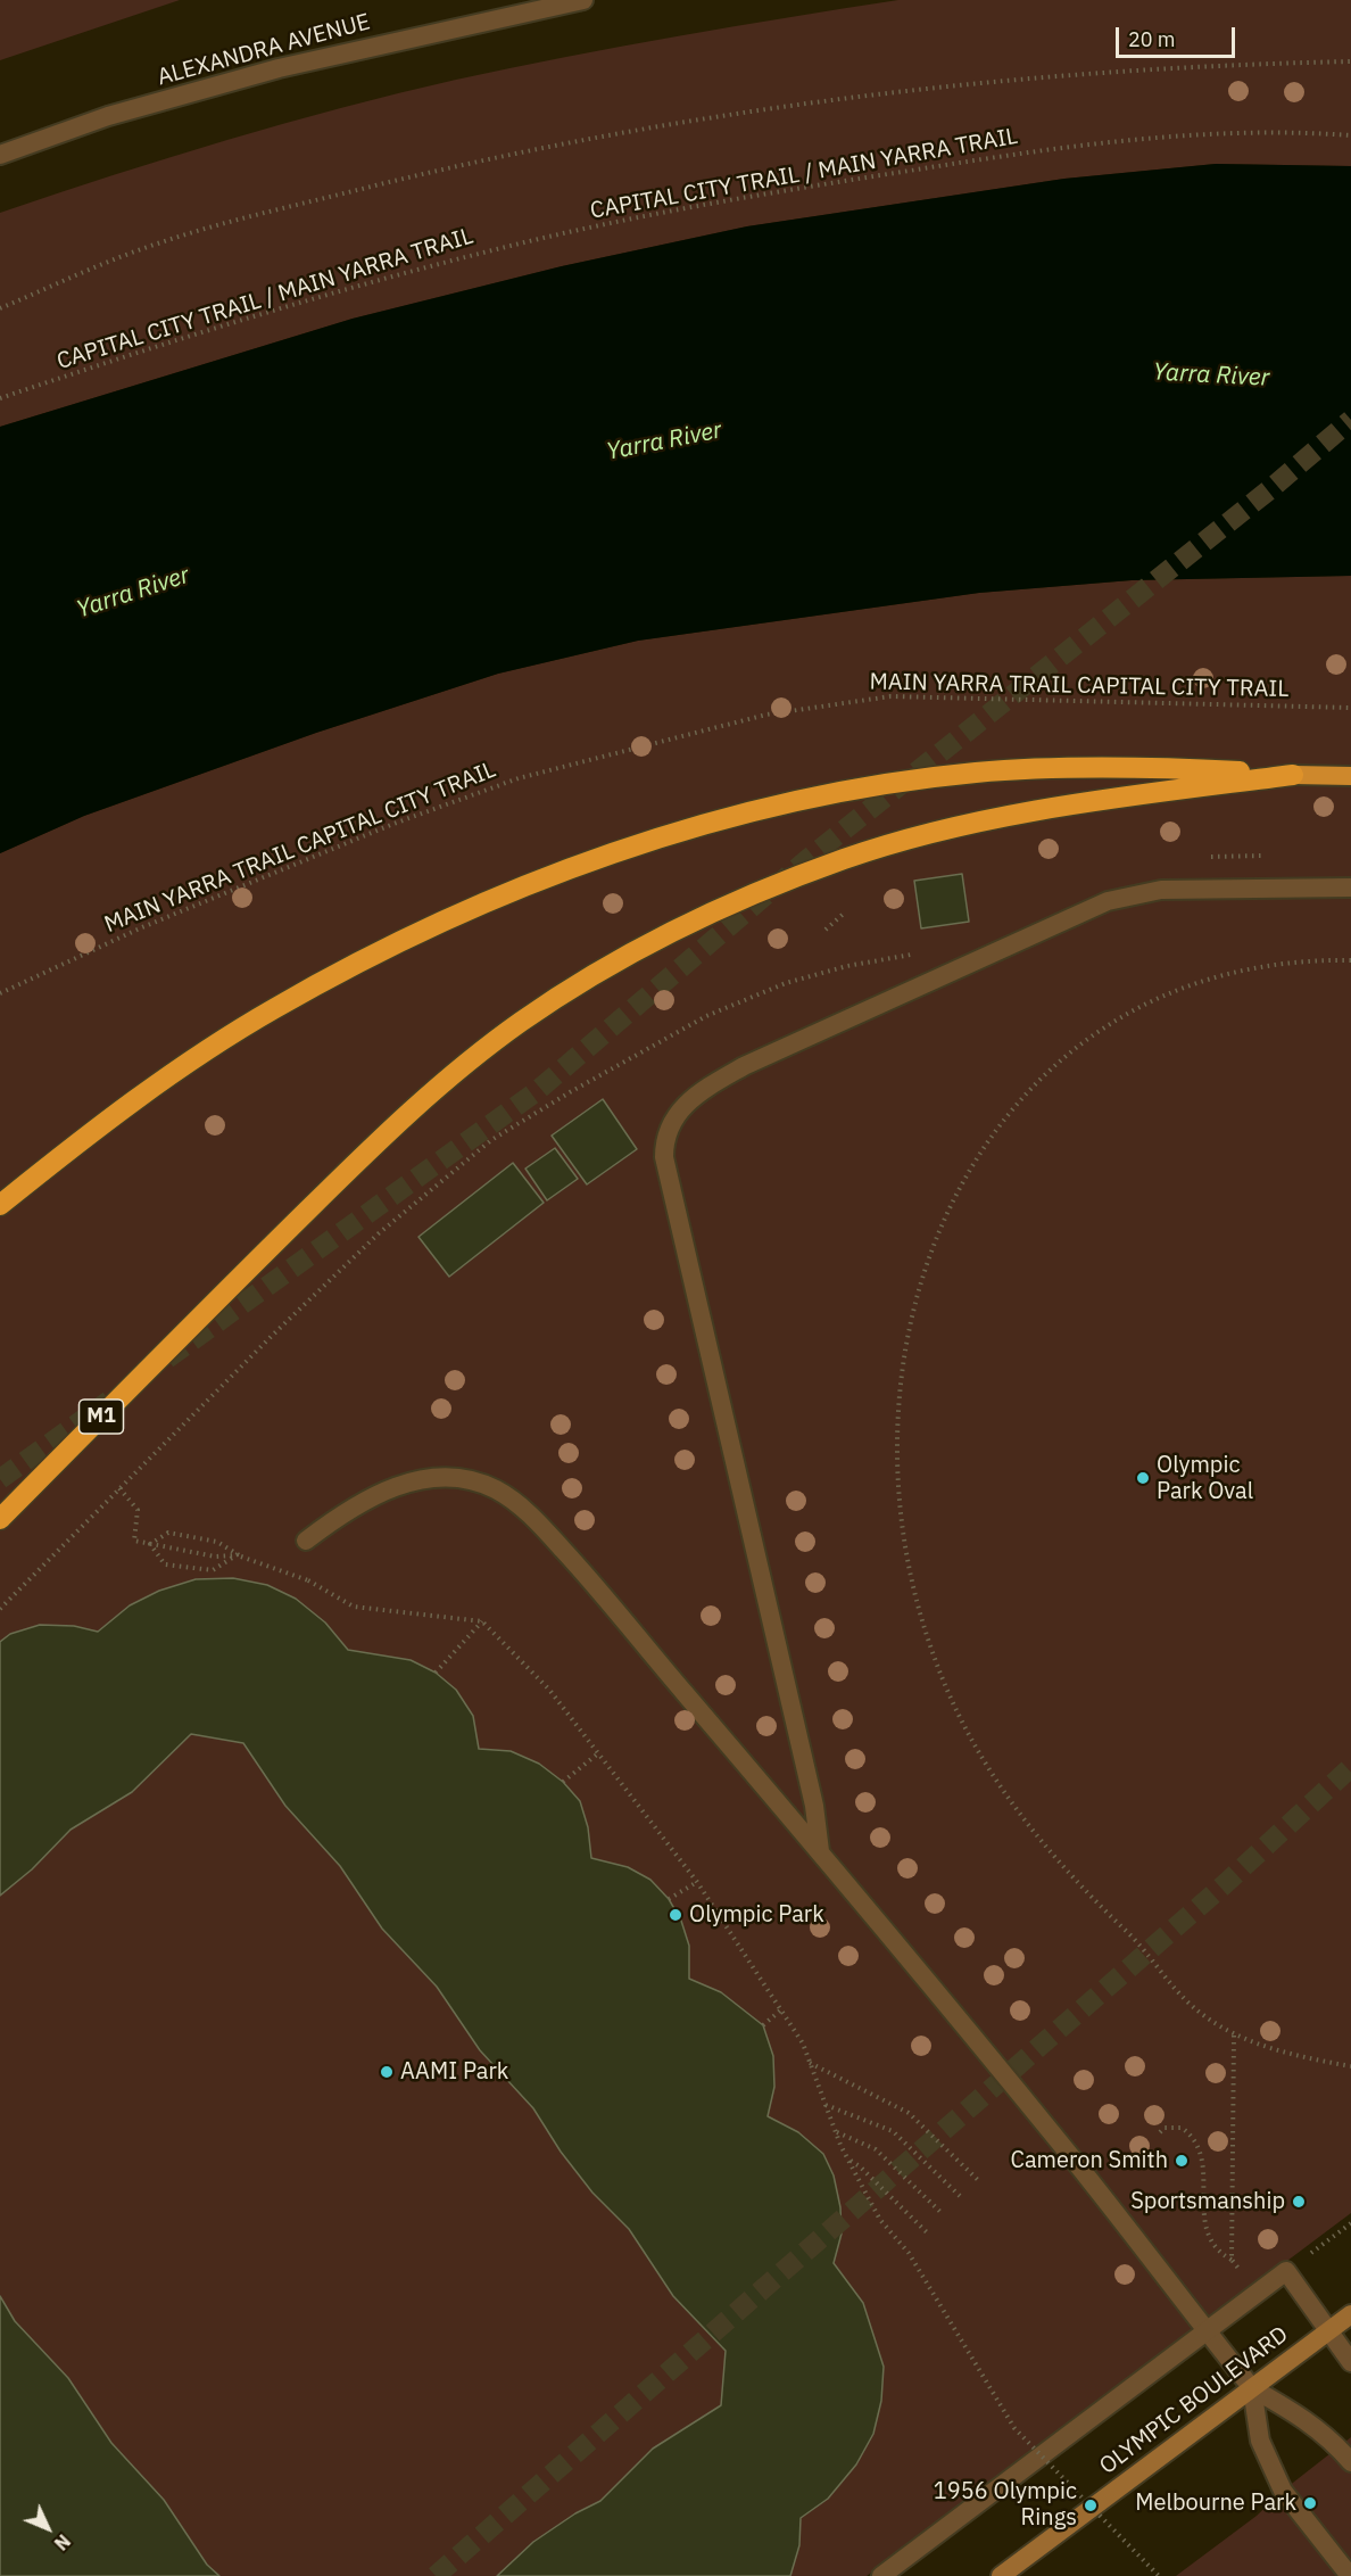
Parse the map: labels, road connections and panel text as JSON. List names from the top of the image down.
{
  "streets": {
    "highway": ["M1"],
    "main road": ["OLYMPIC BOULEVARD"],
    "street": ["ALEXANDRA AVENUE"],
    "path": ["CAPITAL CITY TRAIL / MAIN YARRA TRAIL", "MAIN YARRA TRAIL CAPITAL CITY TRAIL"]
  },
  "water": ["Yarra River"],
  "places": [
    "Olympic Park Oval",
    "Olympic Park",
    "AAMI Park",
    "Cameron Smith",
    "Sportsmanship",
    "Melbourne Park",
    "1956 Olympic Rings"
  ],
  "scale_bar": "20 m",
  "north": "bottom right"
}
